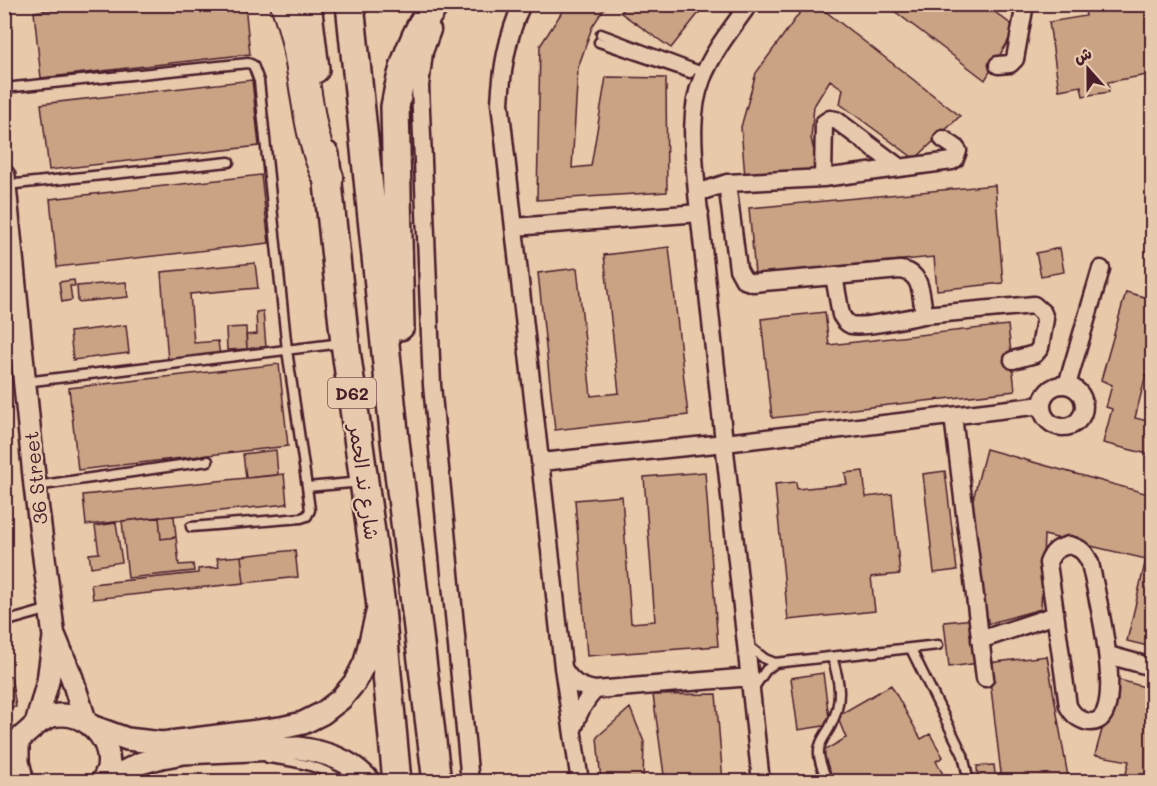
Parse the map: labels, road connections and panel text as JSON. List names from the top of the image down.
{
  "streets": {
    "main road": ["D62", "شارع ند الحمر"],
    "street": ["36 Street"]
  },
  "north": "top"
}
